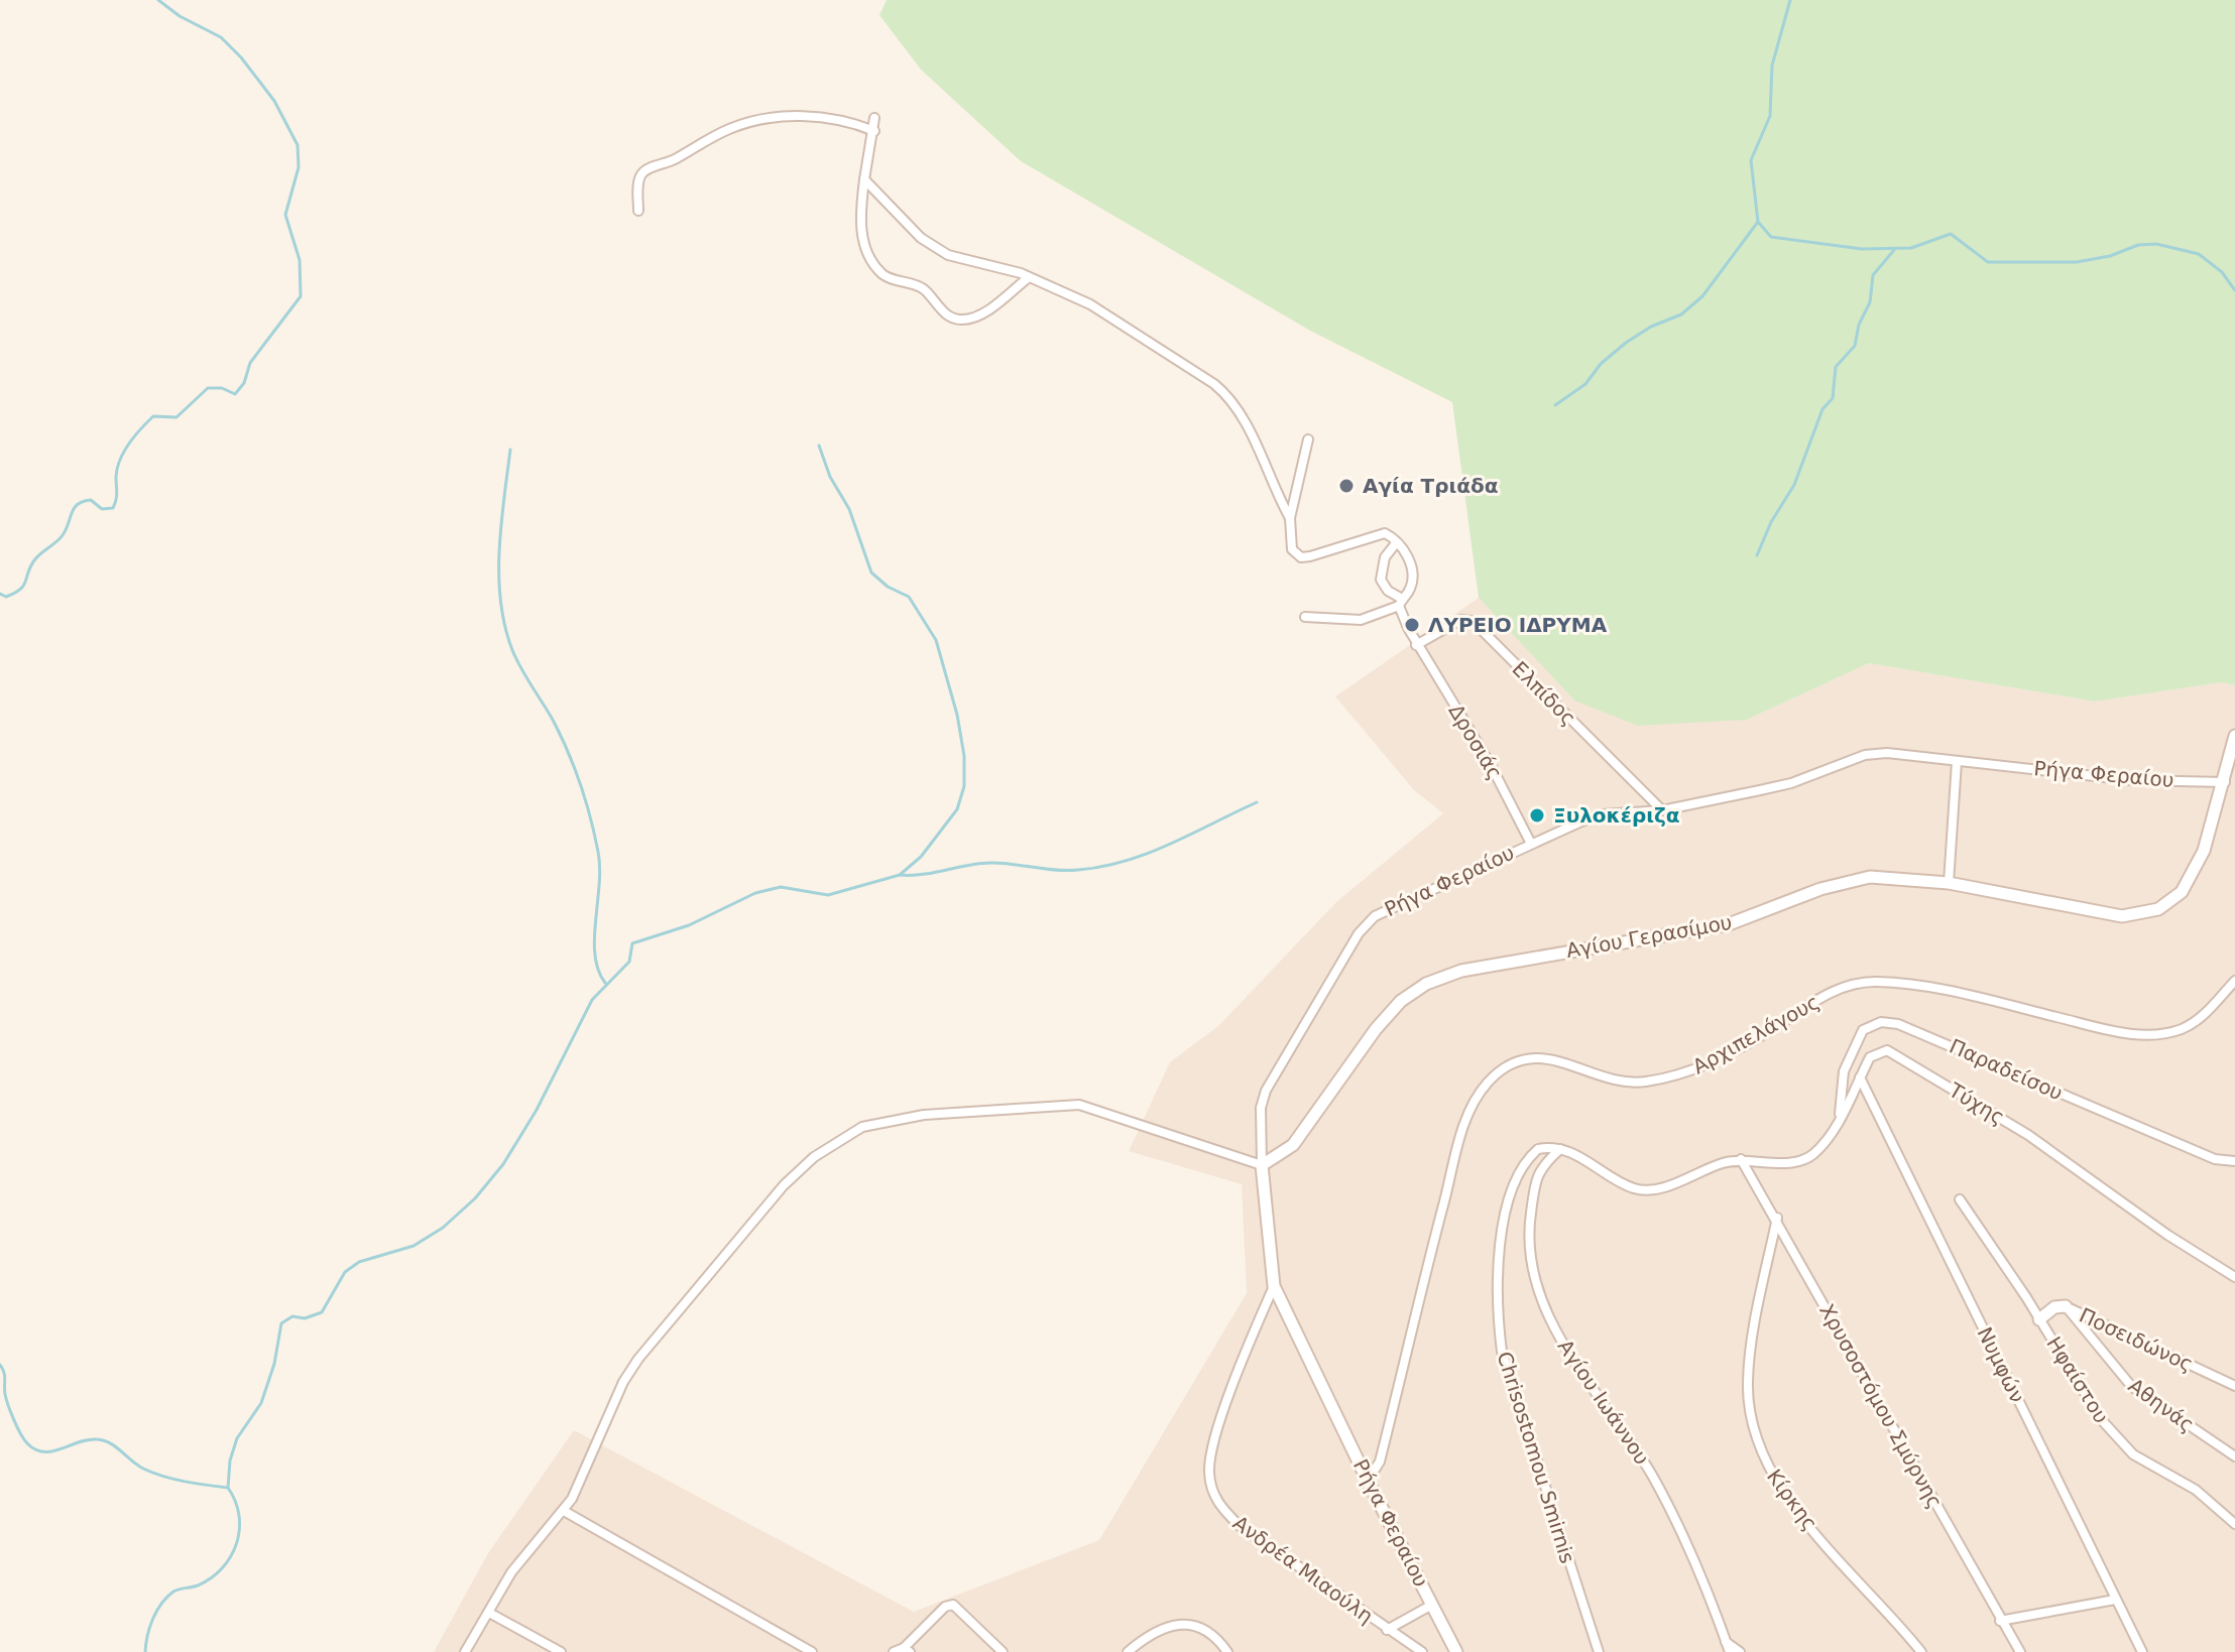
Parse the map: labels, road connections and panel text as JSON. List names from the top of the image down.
{
  "streets": {
    "street": [
      "Ελπίδος",
      "Δροσιάς",
      "Ρήγα Φεραίου",
      "Αγίου Γερασίμου",
      "Αρχιπελάγους",
      "Παραδείσου",
      "Τύχης",
      "Ποσειδώνος",
      "Νυμφών",
      "Ηφαίστου",
      "Αγίου Ιωάννου",
      "Αθηνάς",
      "Χρυσοστόμου Σμύρνης",
      "Chrisostomou Smirnis",
      "Κίρκης",
      "Ανδρέα Μιαούλη"
    ]
  },
  "crossings": [
    ["Ελπίδος", "Δροσιάς"],
    ["Ελπίδος", "Ρήγα Φεραίου"],
    ["Δροσιάς", "Ρήγα Φεραίου"],
    ["Ρήγα Φεραίου", "Αγίου Γερασίμου"],
    ["Ρήγα Φεραίου", "Αρχιπελάγους"],
    ["Ρήγα Φεραίου", "Ανδρέα Μιαούλη"],
    ["Παραδείσου", "Τύχης"],
    ["Τύχης", "Νυμφών"],
    ["Τύχης", "Χρυσοστόμου Σμύρνης"],
    ["Ποσειδώνος", "Ηφαίστου"],
    ["Ποσειδώνος", "Αθηνάς"],
    ["Αγίου Ιωάννου", "Chrisostomou Smirnis"],
    ["Χρυσοστόμου Σμύρνης", "Κίρκης"]
  ],
  "places": ["Αγία Τριάδα", "ΛΥΡΕΙΟ ΙΔΡΥΜΑ", "Ξυλοκέριζα"]
}
